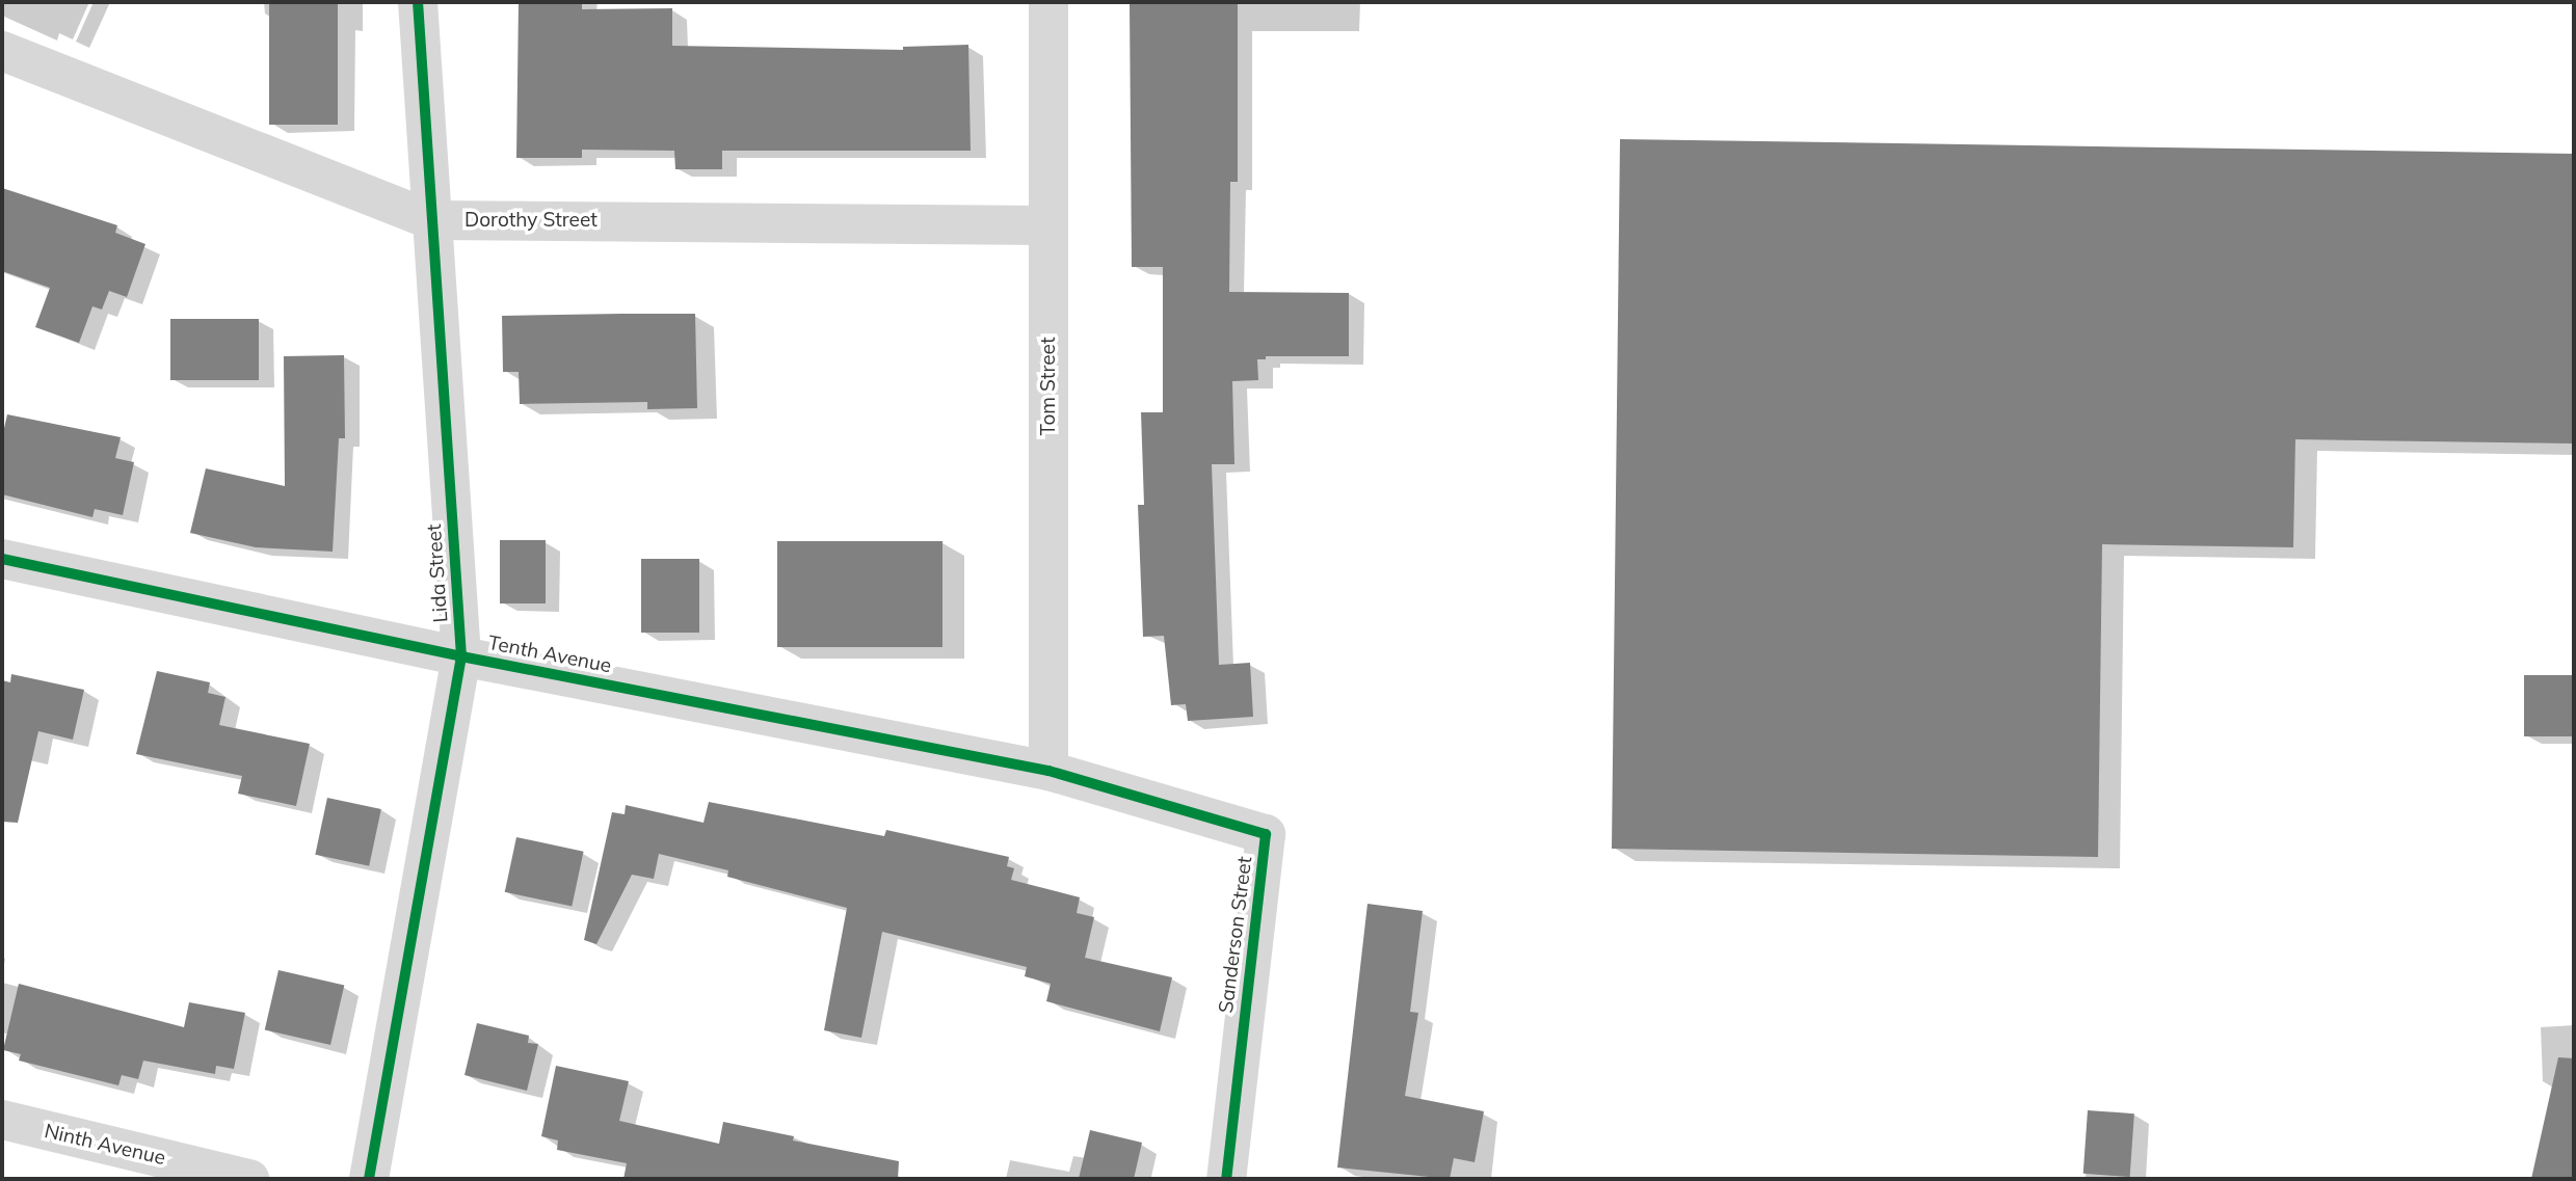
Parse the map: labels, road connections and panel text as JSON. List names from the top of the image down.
{
  "streets": {
    "street": [
      "Dorothy Street",
      "Tom Street",
      "Lida Street",
      "Tenth Avenue",
      "Sanderson Street",
      "Ninth Avenue"
    ]
  },
  "crossings": [
    ["Dorothy Street", "Tom Street"],
    ["Dorothy Street", "Lida Street"],
    ["Tom Street", "Tenth Avenue"],
    ["Tom Street", "Sanderson Street"],
    ["Lida Street", "Tenth Avenue"],
    ["Tenth Avenue", "Sanderson Street"]
  ]
}
